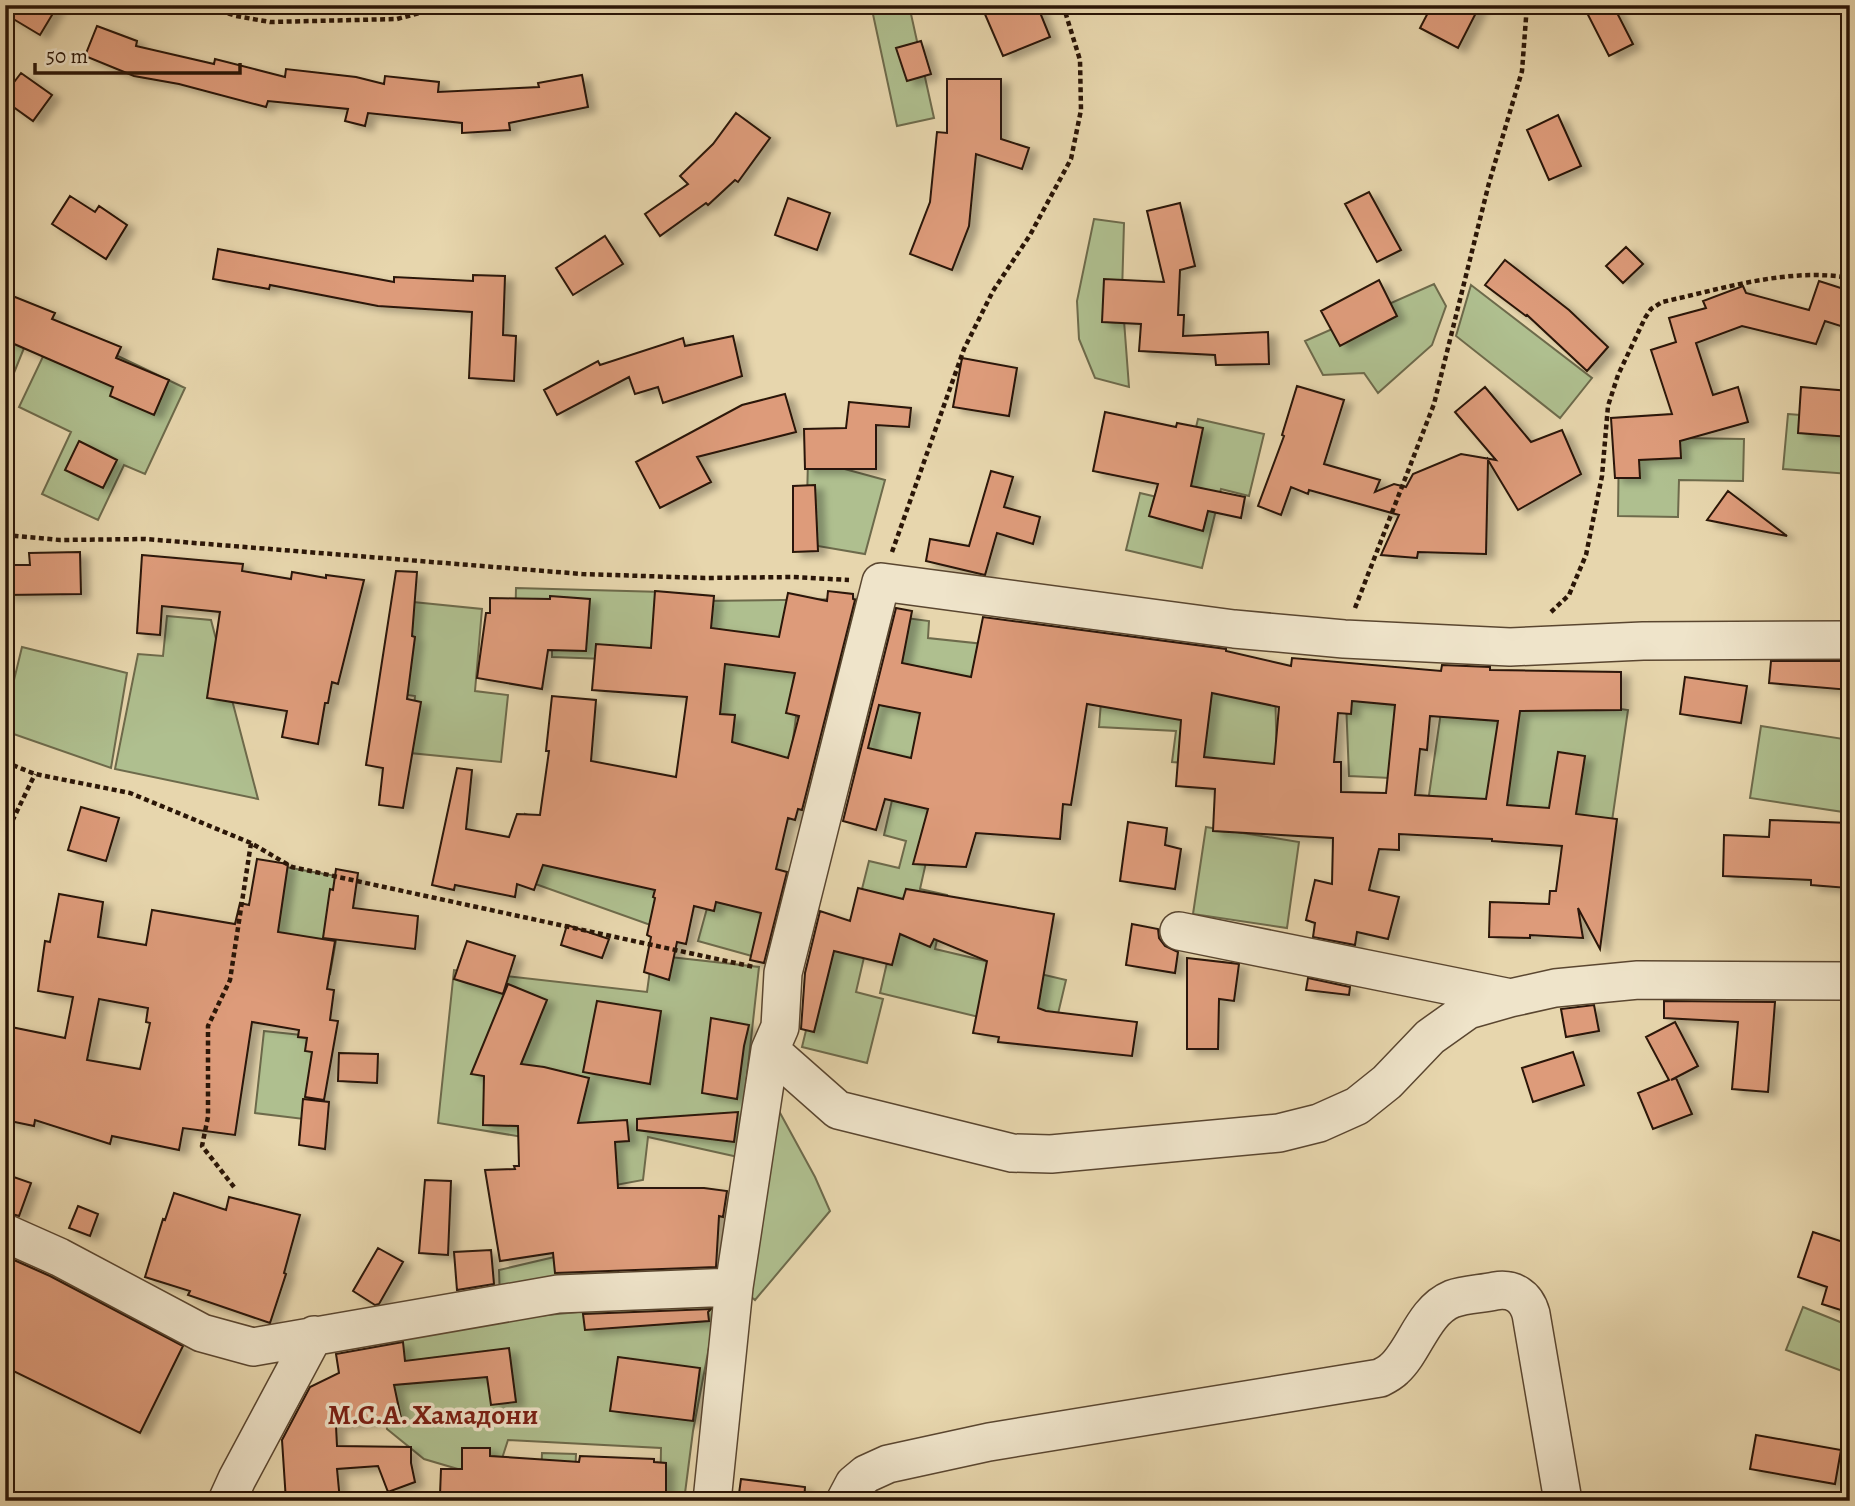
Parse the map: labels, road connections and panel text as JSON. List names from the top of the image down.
{
  "districts": ["М.С.А. Хамадони"],
  "scale_bar": "50 m"
}
